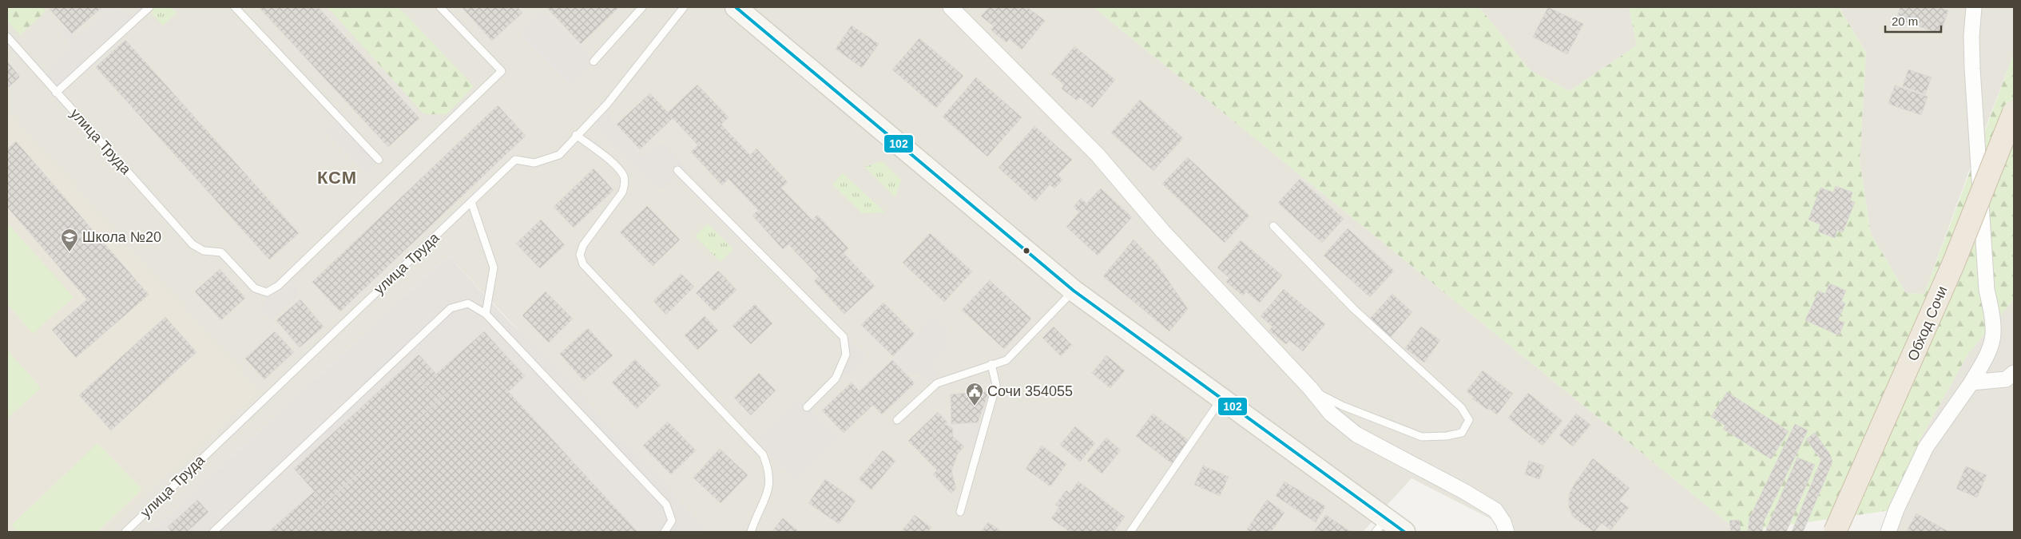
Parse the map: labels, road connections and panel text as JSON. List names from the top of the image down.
{
  "streets": {
    "highway": ["Обход Сочи"],
    "lane": ["улица Труда"]
  },
  "districts": ["КСМ"],
  "places": {
    "school or university": ["Школа №20"],
    "public building": ["Сочи 354055"]
  },
  "lines": ["transit line 102"],
  "scale_bar": "20 m"
}
